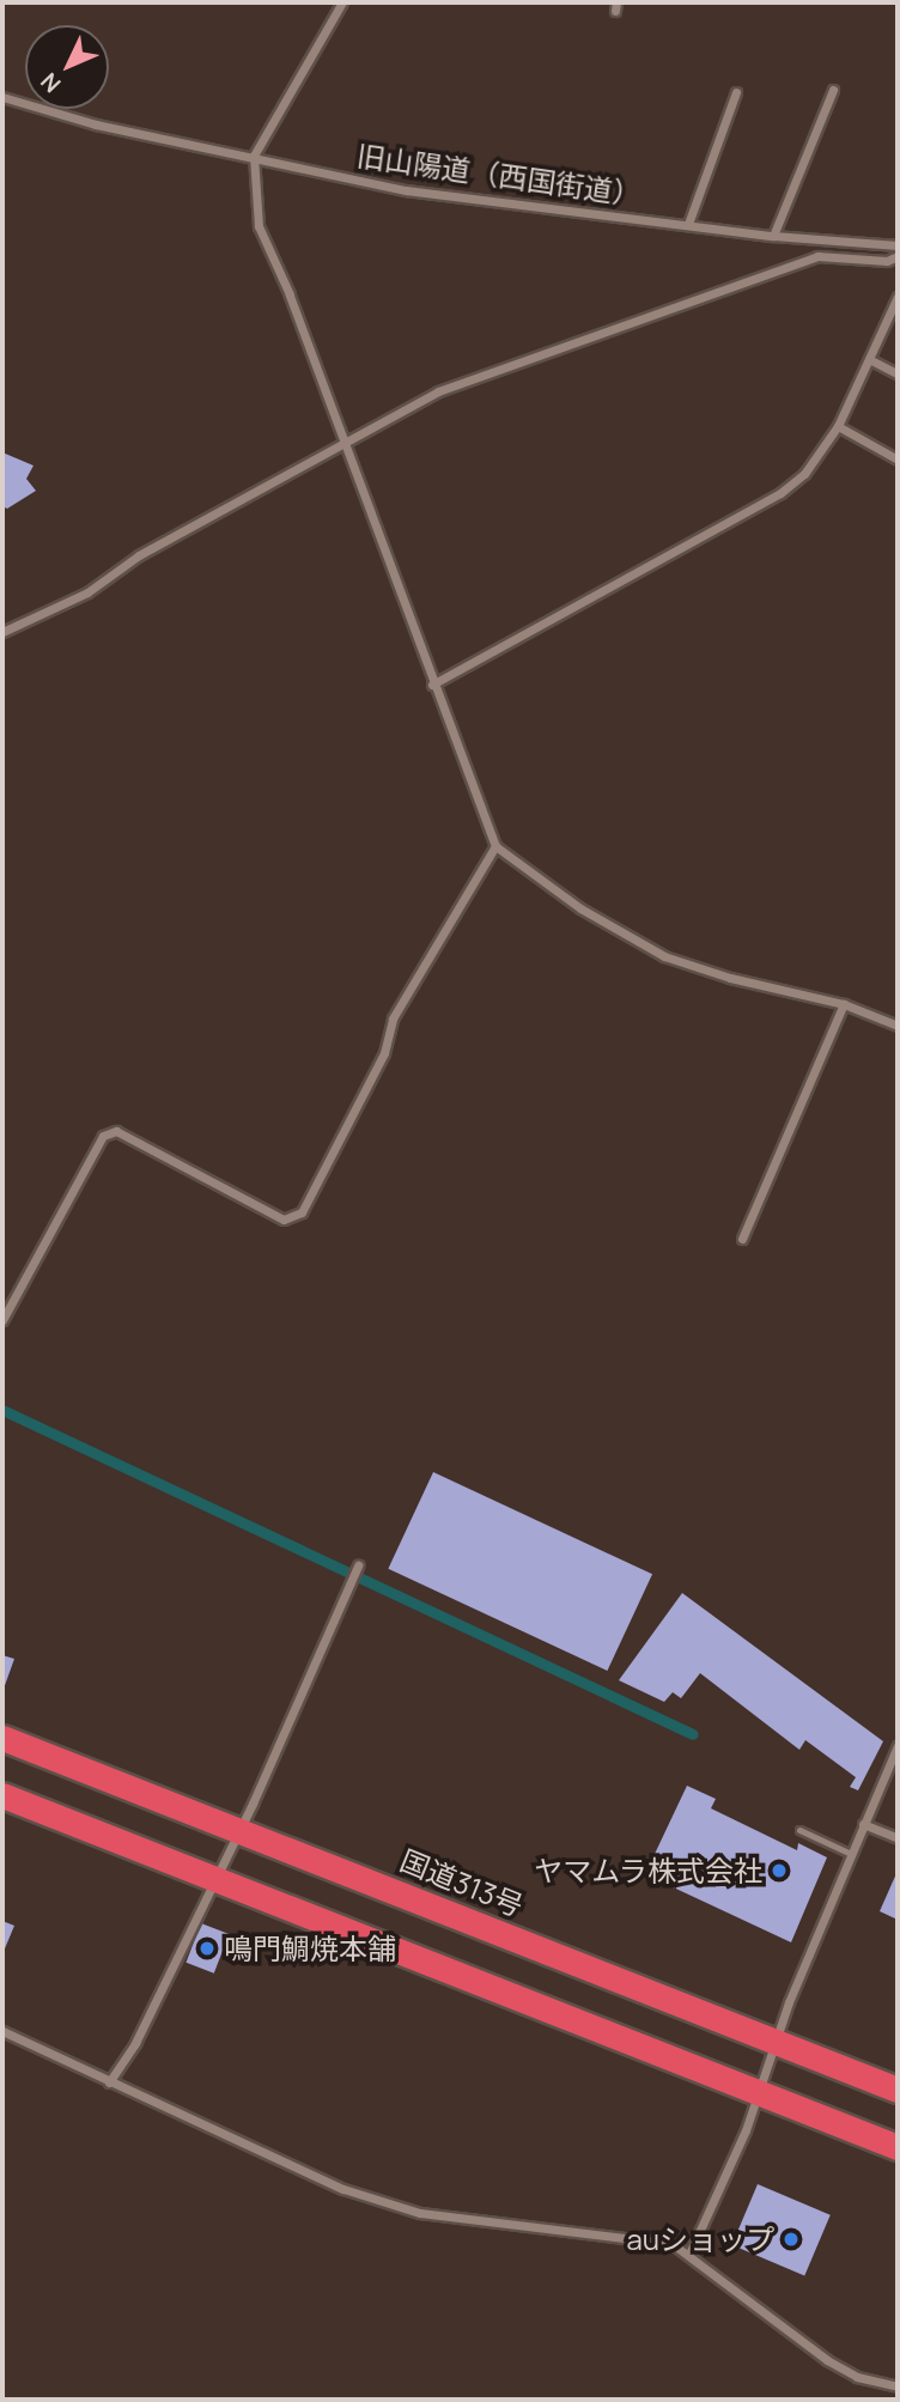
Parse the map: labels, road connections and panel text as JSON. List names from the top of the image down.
{
  "streets": {
    "highway": ["国道313号"],
    "street": ["旧山陽道（西国街道）"]
  },
  "places": ["ヤマムラ株式会社", "鳴門鯛焼本舗", "auショップ"],
  "north": "bottom left"
}
